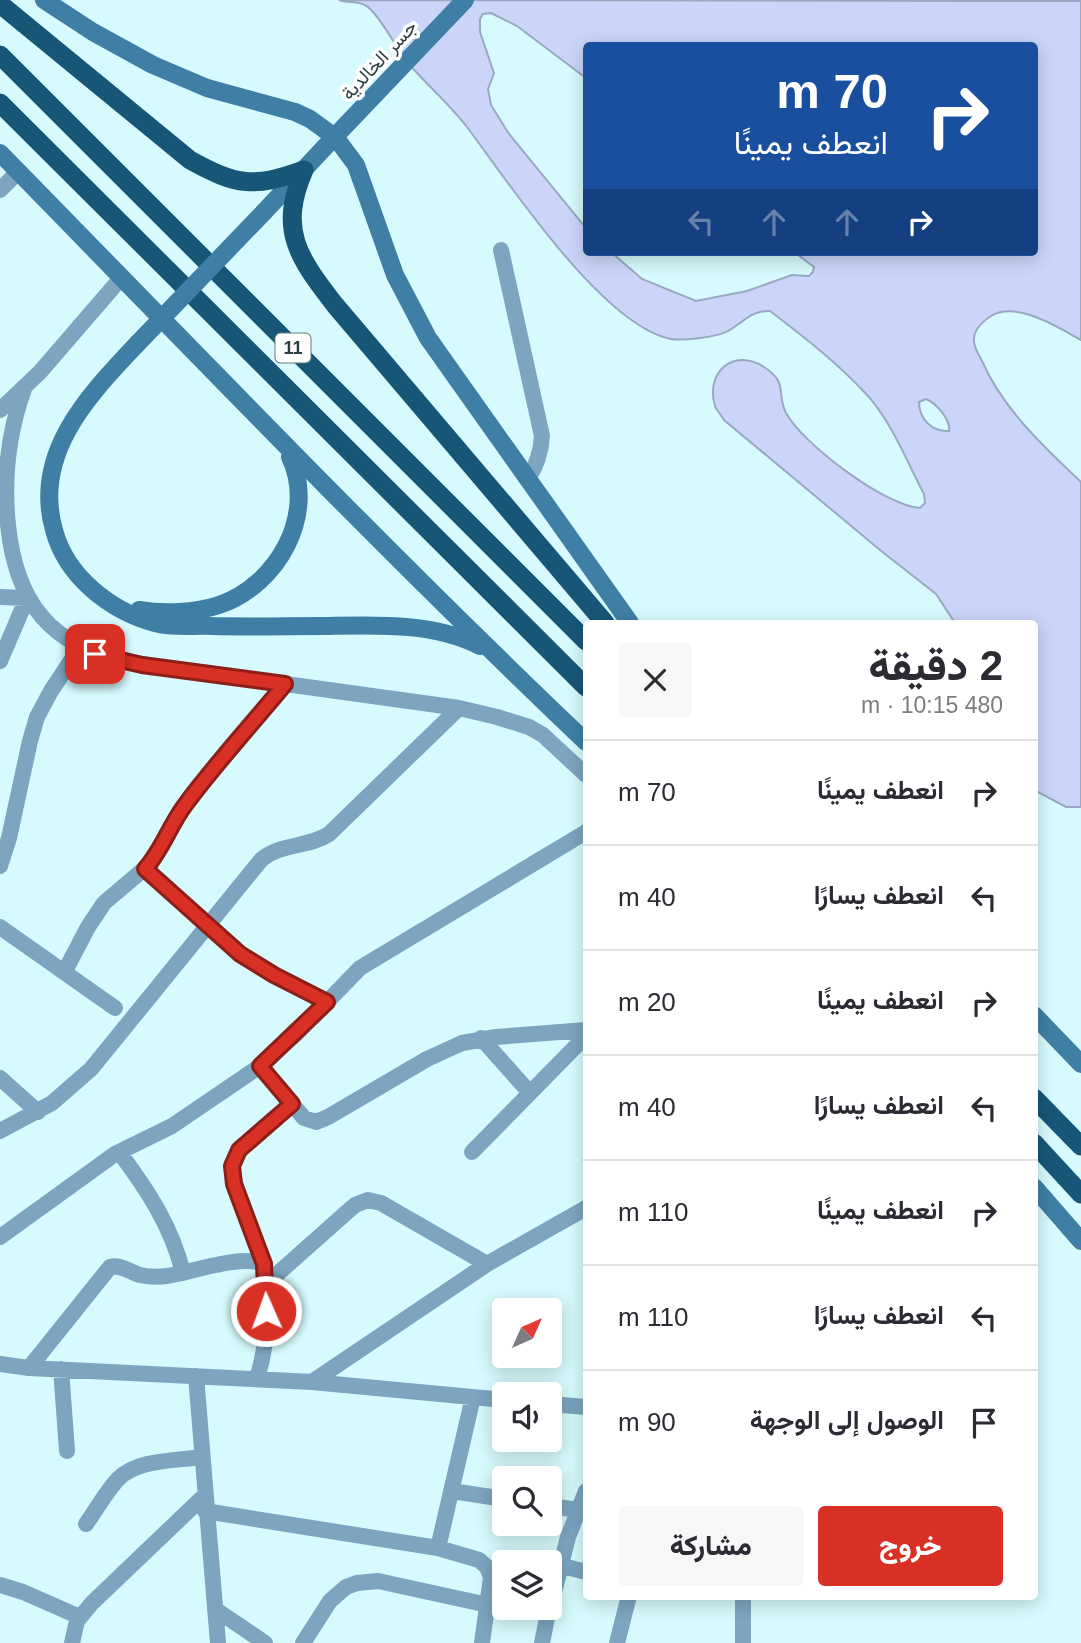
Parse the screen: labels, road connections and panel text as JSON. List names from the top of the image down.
{
  "streets": {
    "highway": ["11"],
    "main road": ["جسر الخالدية"]
  },
  "north": "top right",
  "page": {
    "turn": ["70 m", "انعطف يمينًا"],
    "heading": ["2 دقيقة", "480 m · 10:15"],
    "list": [
      {
        "name": "انعطف يمينًا",
        "value": "70 m"
      },
      {
        "name": "انعطف يسارًا",
        "value": "40 m"
      },
      {
        "name": "انعطف يمينًا",
        "value": "20 m"
      },
      {
        "name": "انعطف يسارًا",
        "value": "40 m"
      },
      {
        "name": "انعطف يمينًا",
        "value": "110 m"
      },
      {
        "name": "انعطف يسارًا",
        "value": "110 m"
      },
      {
        "name": "الوصول إلى الوجهة",
        "value": "90 m"
      }
    ],
    "buttons": ["خروج", "مشاركة"]
  }
}
